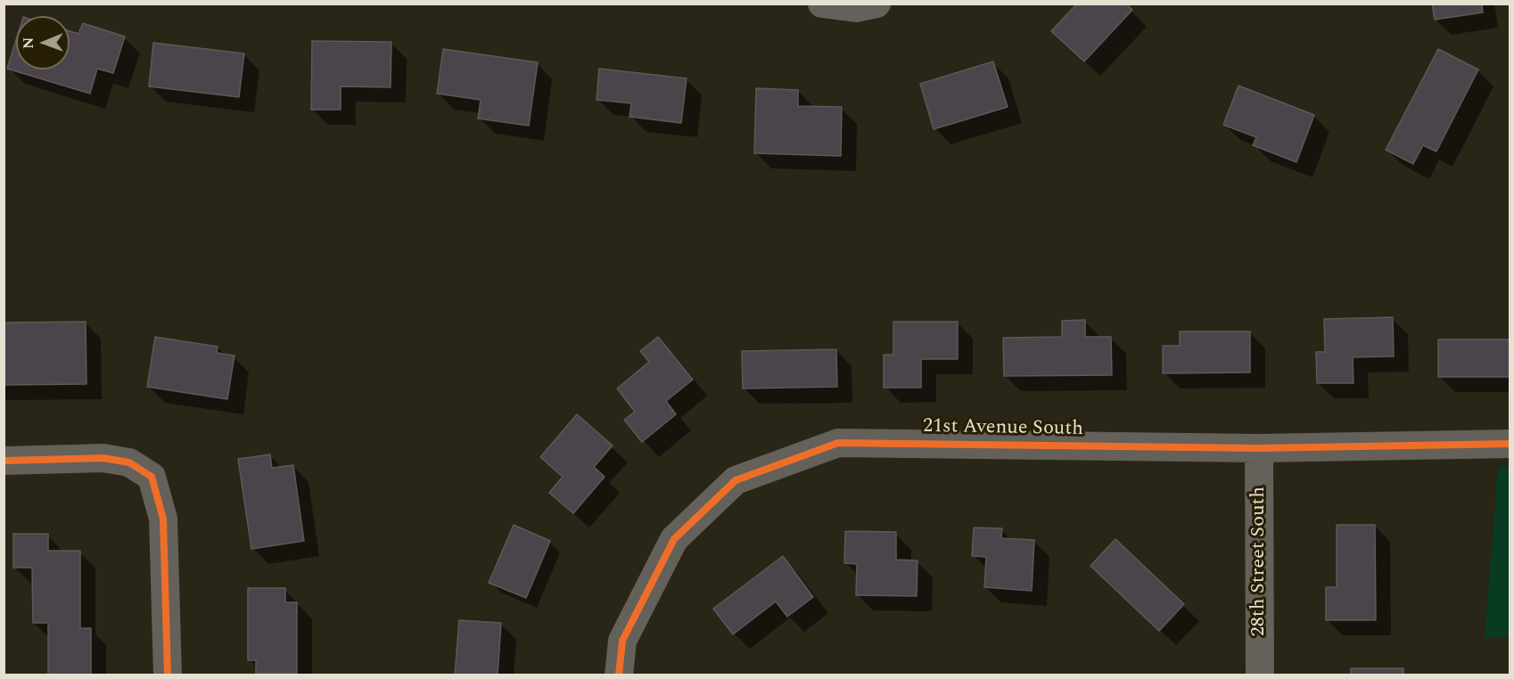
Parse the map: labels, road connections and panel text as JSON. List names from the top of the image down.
{
  "streets": {
    "street": ["21st Avenue South", "28th Street South"]
  },
  "crossings": [
    ["21st Avenue South", "28th Street South"]
  ],
  "north": "left"
}
